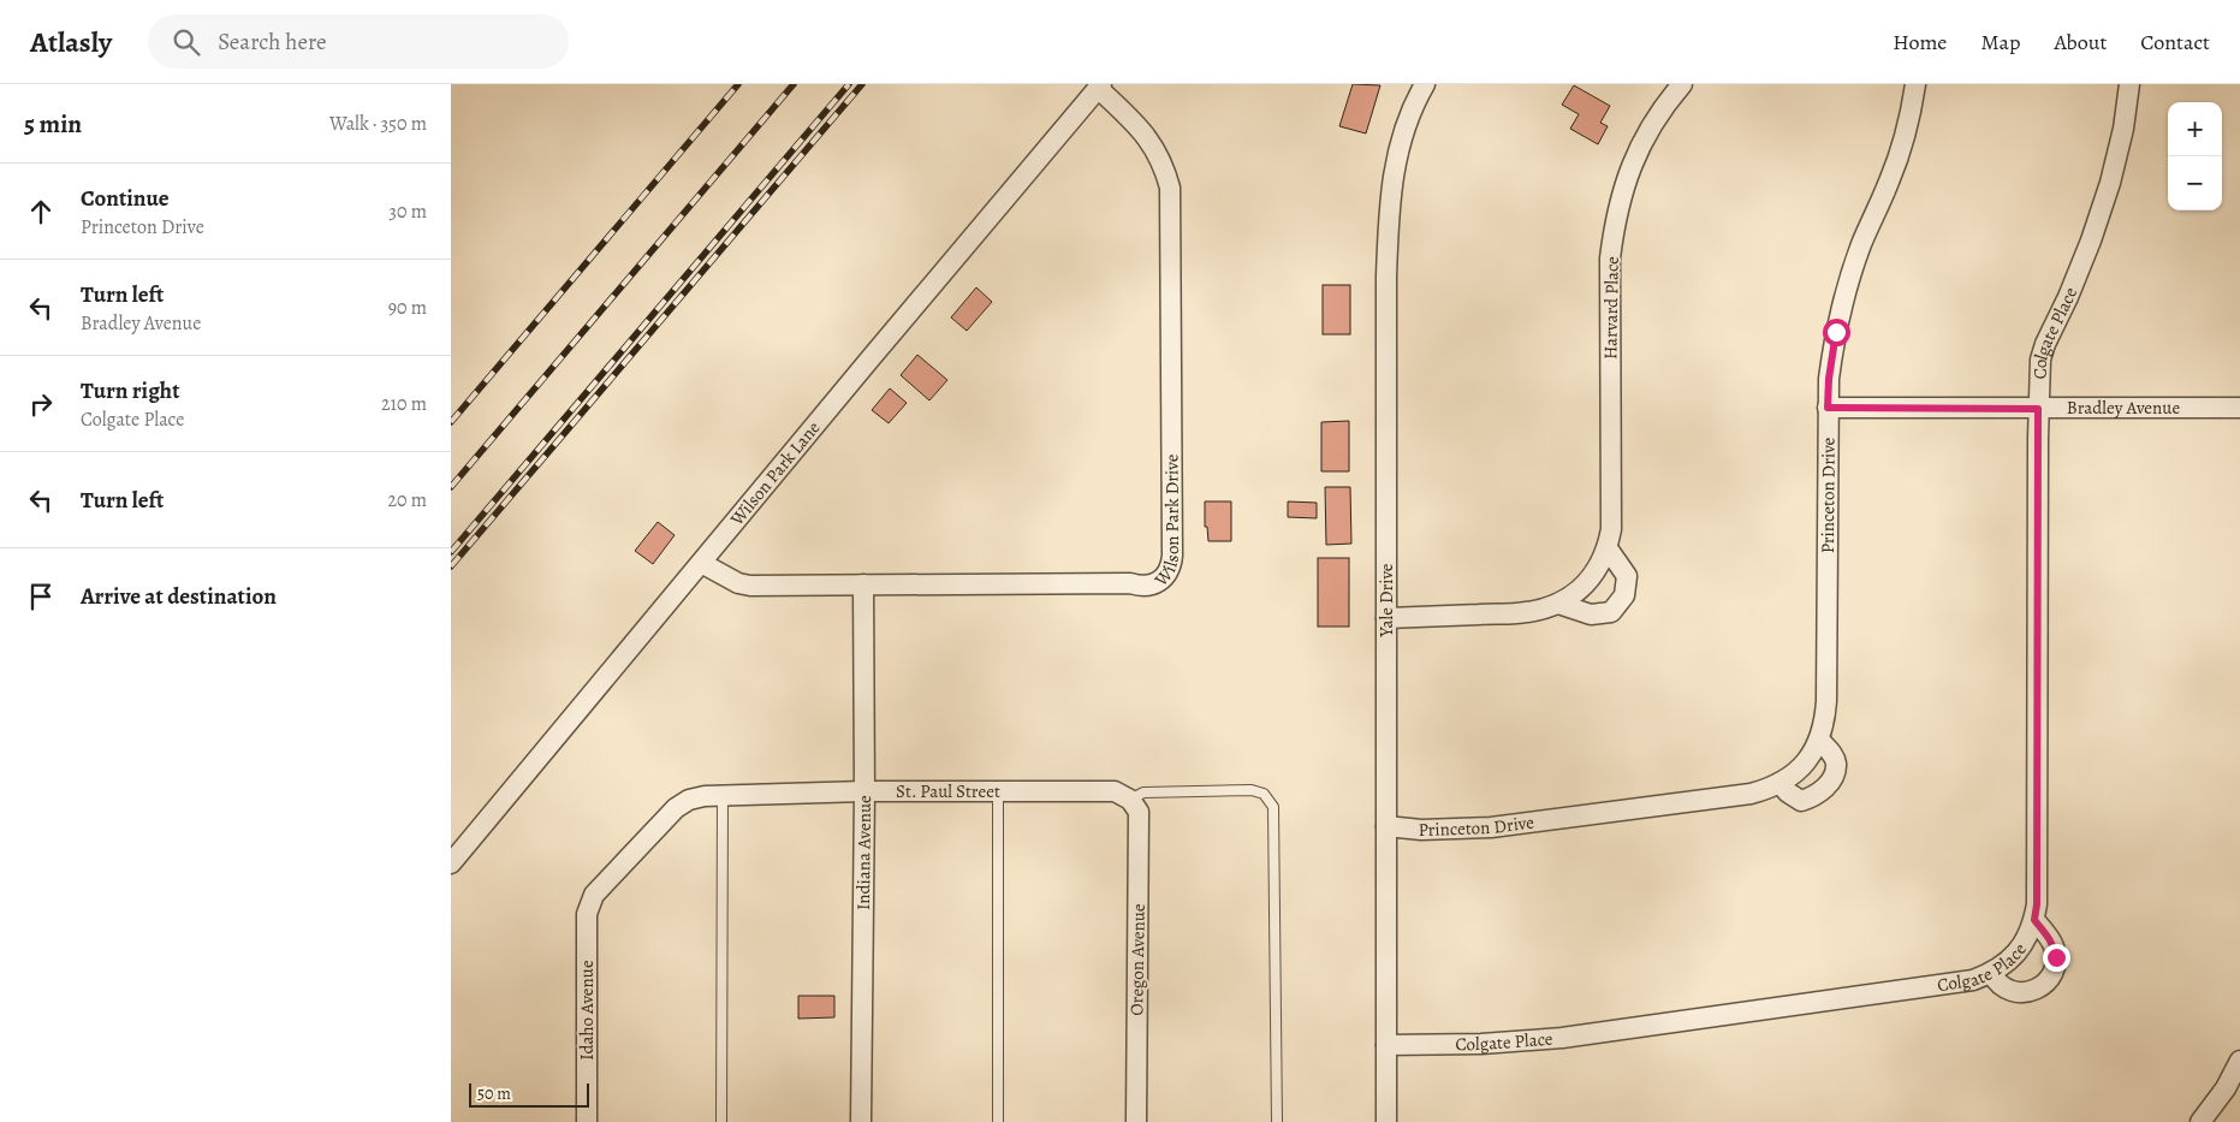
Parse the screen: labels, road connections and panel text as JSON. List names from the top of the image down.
{
  "streets": {
    "street": [
      "Harvard Place",
      "Colgate Place",
      "Bradley Avenue",
      "Wilson Park Lane",
      "Princeton Drive",
      "Wilson Park Drive",
      "Yale Drive",
      "St. Paul Street",
      "Indiana Avenue",
      "Oregon Avenue",
      "Idaho Avenue"
    ]
  },
  "crossings": [
    ["Harvard Place", "Yale Drive"],
    ["Colgate Place", "Bradley Avenue"],
    ["Colgate Place", "Yale Drive"],
    ["Bradley Avenue", "Princeton Drive"],
    ["Wilson Park Lane", "Wilson Park Drive"],
    ["Princeton Drive", "Yale Drive"],
    ["Wilson Park Drive", "Indiana Avenue"],
    ["St. Paul Street", "Indiana Avenue"],
    ["St. Paul Street", "Oregon Avenue"],
    ["St. Paul Street", "Idaho Avenue"]
  ],
  "scale_bar": "50 m",
  "page": {
    "header": "Atlasly",
    "search": "Search here",
    "nav": [
      "Home",
      "Map",
      "About",
      "Contact"
    ],
    "heading": ["5 min", "Walk · 350 m"],
    "map_buttons": ["+", "−"],
    "list": [
      ["Continue", "Princeton Drive", "30 m"],
      ["Turn left", "Bradley Avenue", "90 m"],
      ["Turn right", "Colgate Place", "210 m"],
      ["Turn left", "20 m"],
      "Arrive at destination"
    ],
    "scale": "50 m"
  }
}
